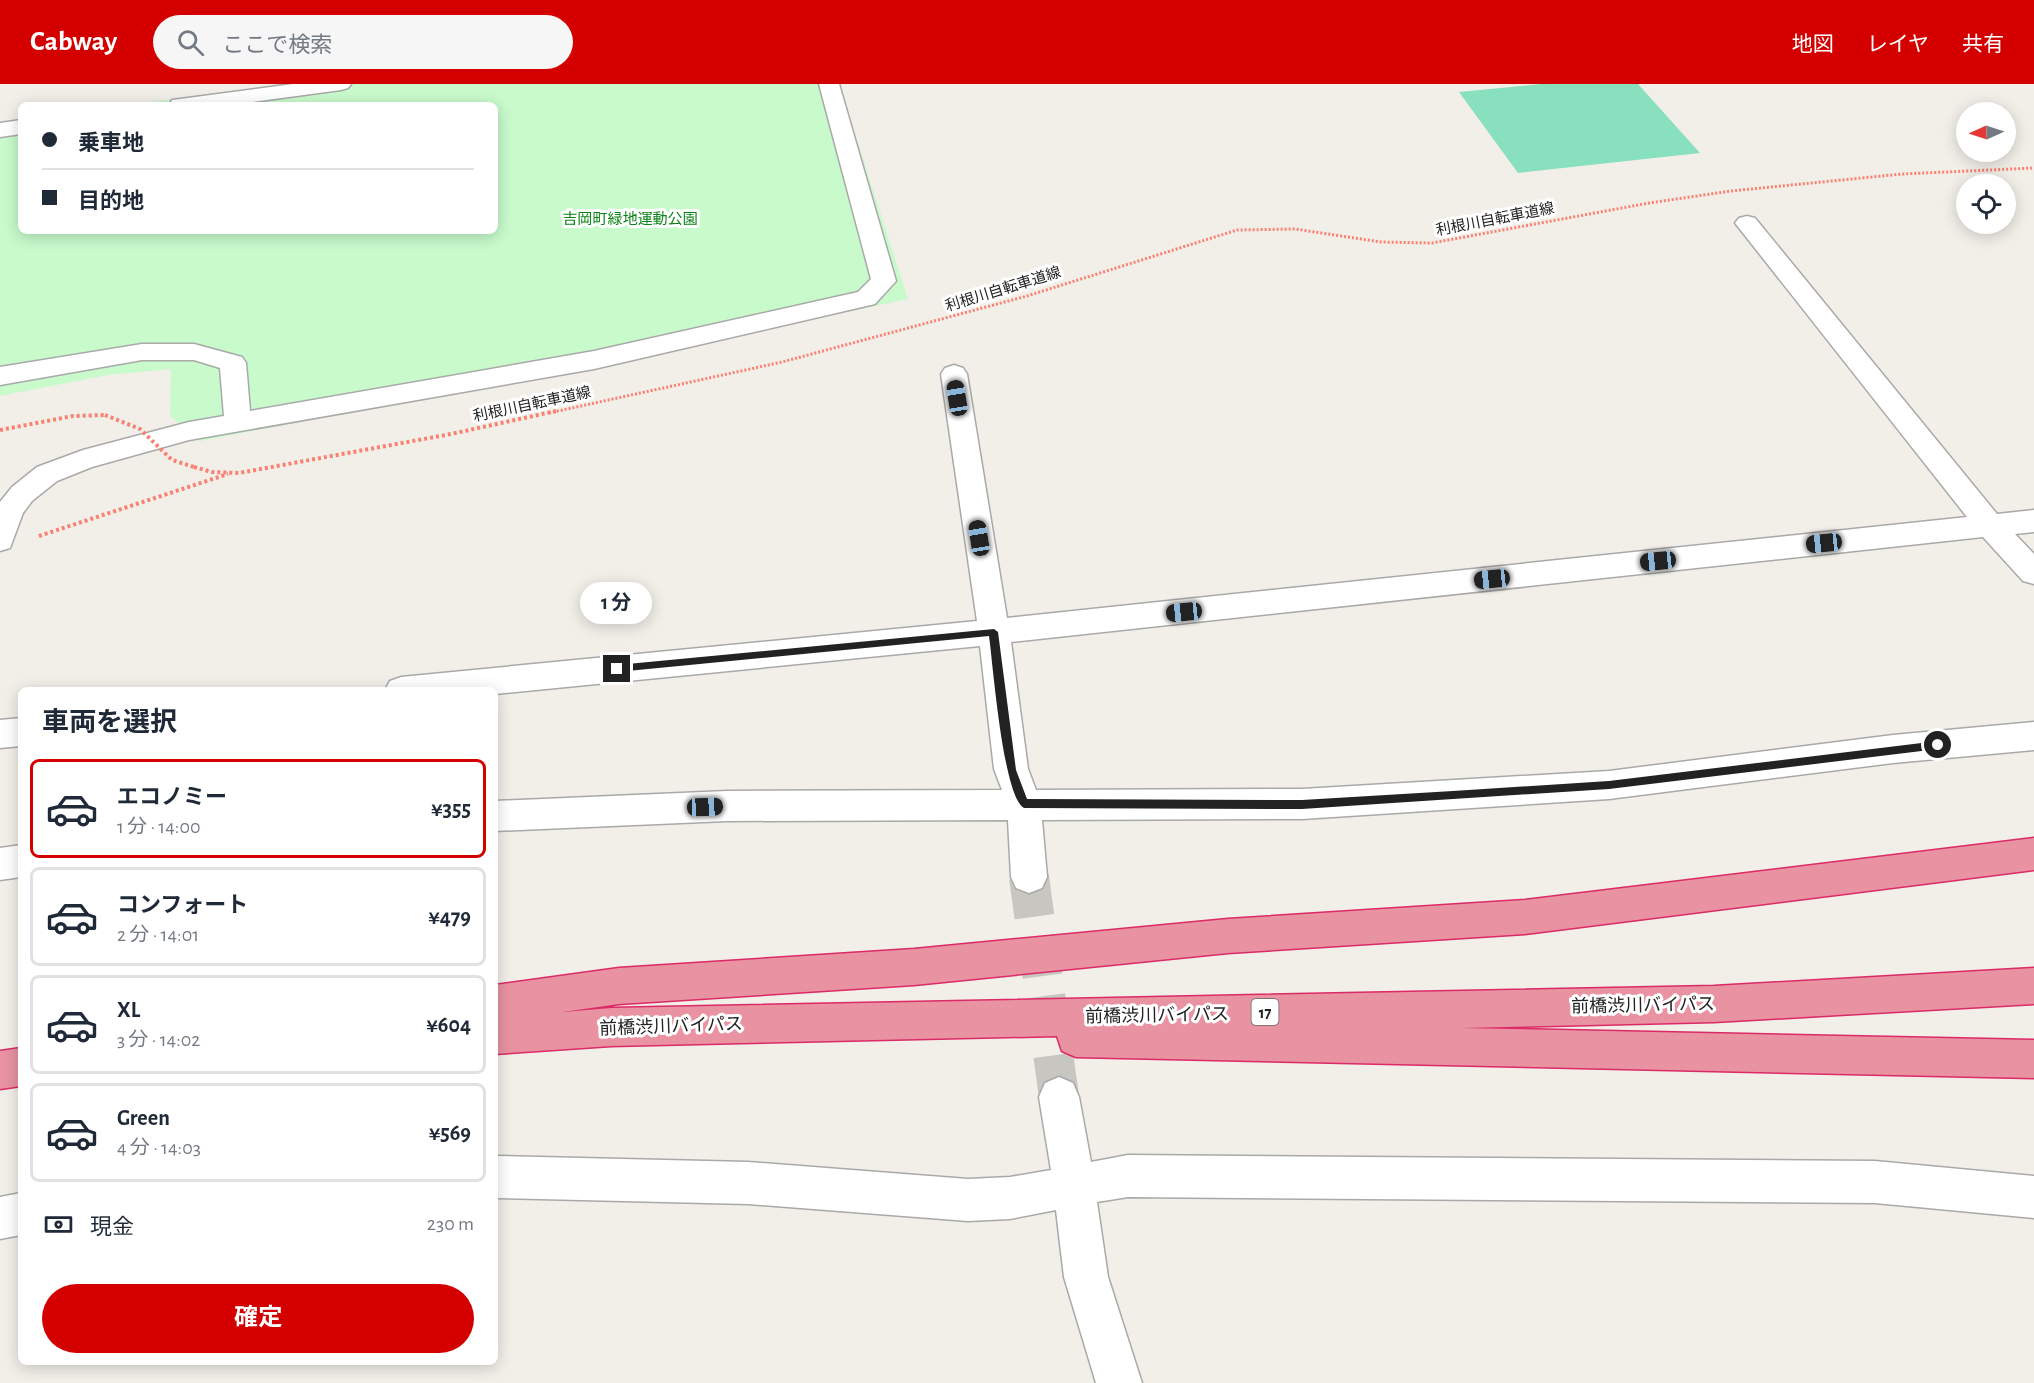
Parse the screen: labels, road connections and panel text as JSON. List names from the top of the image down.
{
  "streets": {
    "highway": ["前橋渋川バイパス", "17"],
    "path": ["利根川自転車道線"]
  },
  "parks": ["吉岡町緑地運動公園"],
  "north": "left",
  "page": {
    "header": "Cabway",
    "search": "ここで検索",
    "nav": ["地図", "レイヤ", "共有"],
    "banner": ["乗車地", "目的地"],
    "bubble": "1 分",
    "heading": "車両を選択",
    "list": [
      {
        "name": "エコノミー",
        "note": "1 分 · 14:00",
        "value": "¥355"
      },
      {
        "name": "コンフォート",
        "note": "2 分 · 14:01",
        "value": "¥479"
      },
      {
        "name": "XL",
        "note": "3 分 · 14:02",
        "value": "¥604"
      },
      {
        "name": "Green",
        "note": "4 分 · 14:03",
        "value": "¥569"
      }
    ],
    "pay": ["現金", "230 m"],
    "buttons": "確定"
  }
}
